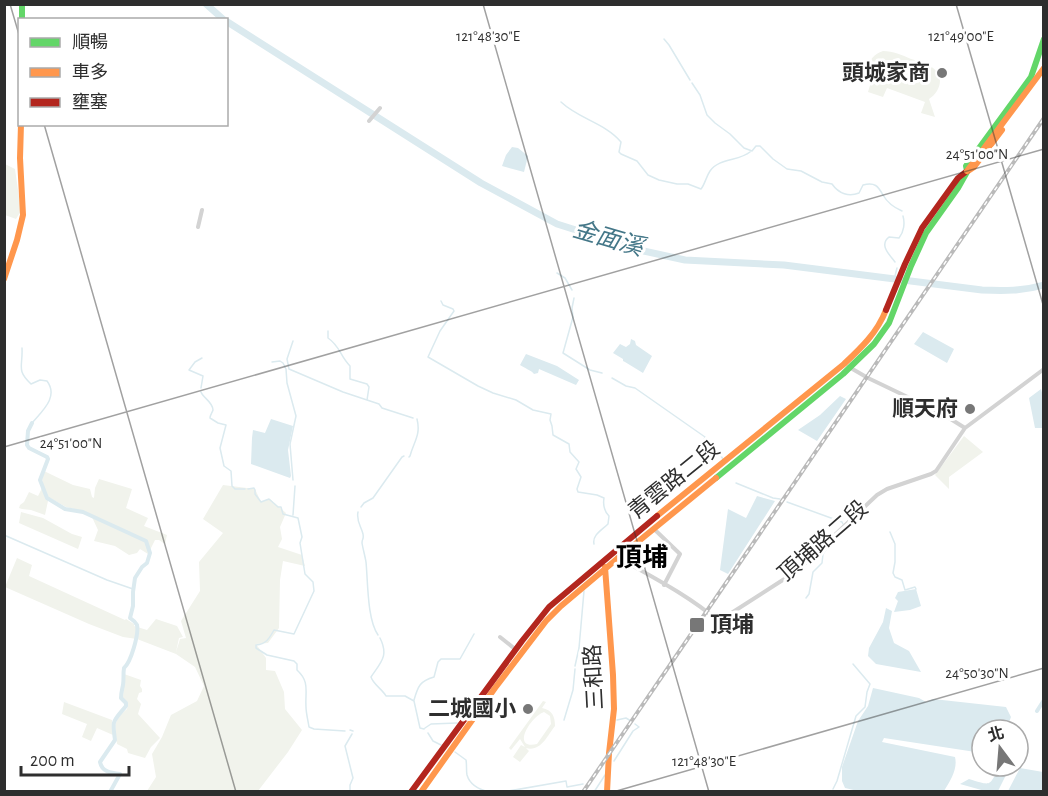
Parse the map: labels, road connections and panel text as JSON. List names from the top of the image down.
{
  "streets": {
    "main road": ["青雲路二段", "三和路"],
    "street": ["頂埔路二段"]
  },
  "crossings": [
    ["青雲路二段", "頂埔路二段"],
    ["青雲路二段", "三和路"]
  ],
  "districts": ["頂埔"],
  "water": ["金面溪"],
  "places": {
    "other": ["頭城家商", "順天府", "二城國小"],
    "transit": ["頂埔"]
  },
  "legend": ["順暢", "車多", "壅塞"],
  "scale_bar": "200 m",
  "north": "top",
  "coordinates": [
    "121°48'30\"E",
    "121°49'00\"E",
    "24°51'00\"N",
    "24°50'30\"N"
  ]
}
